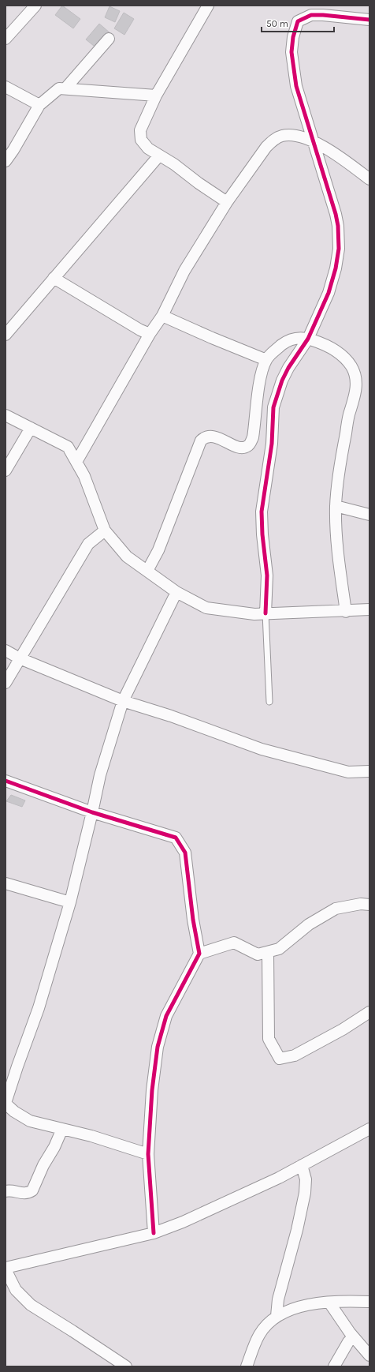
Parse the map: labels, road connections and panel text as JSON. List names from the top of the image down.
{
  "scale_bar": "50 m"
}
